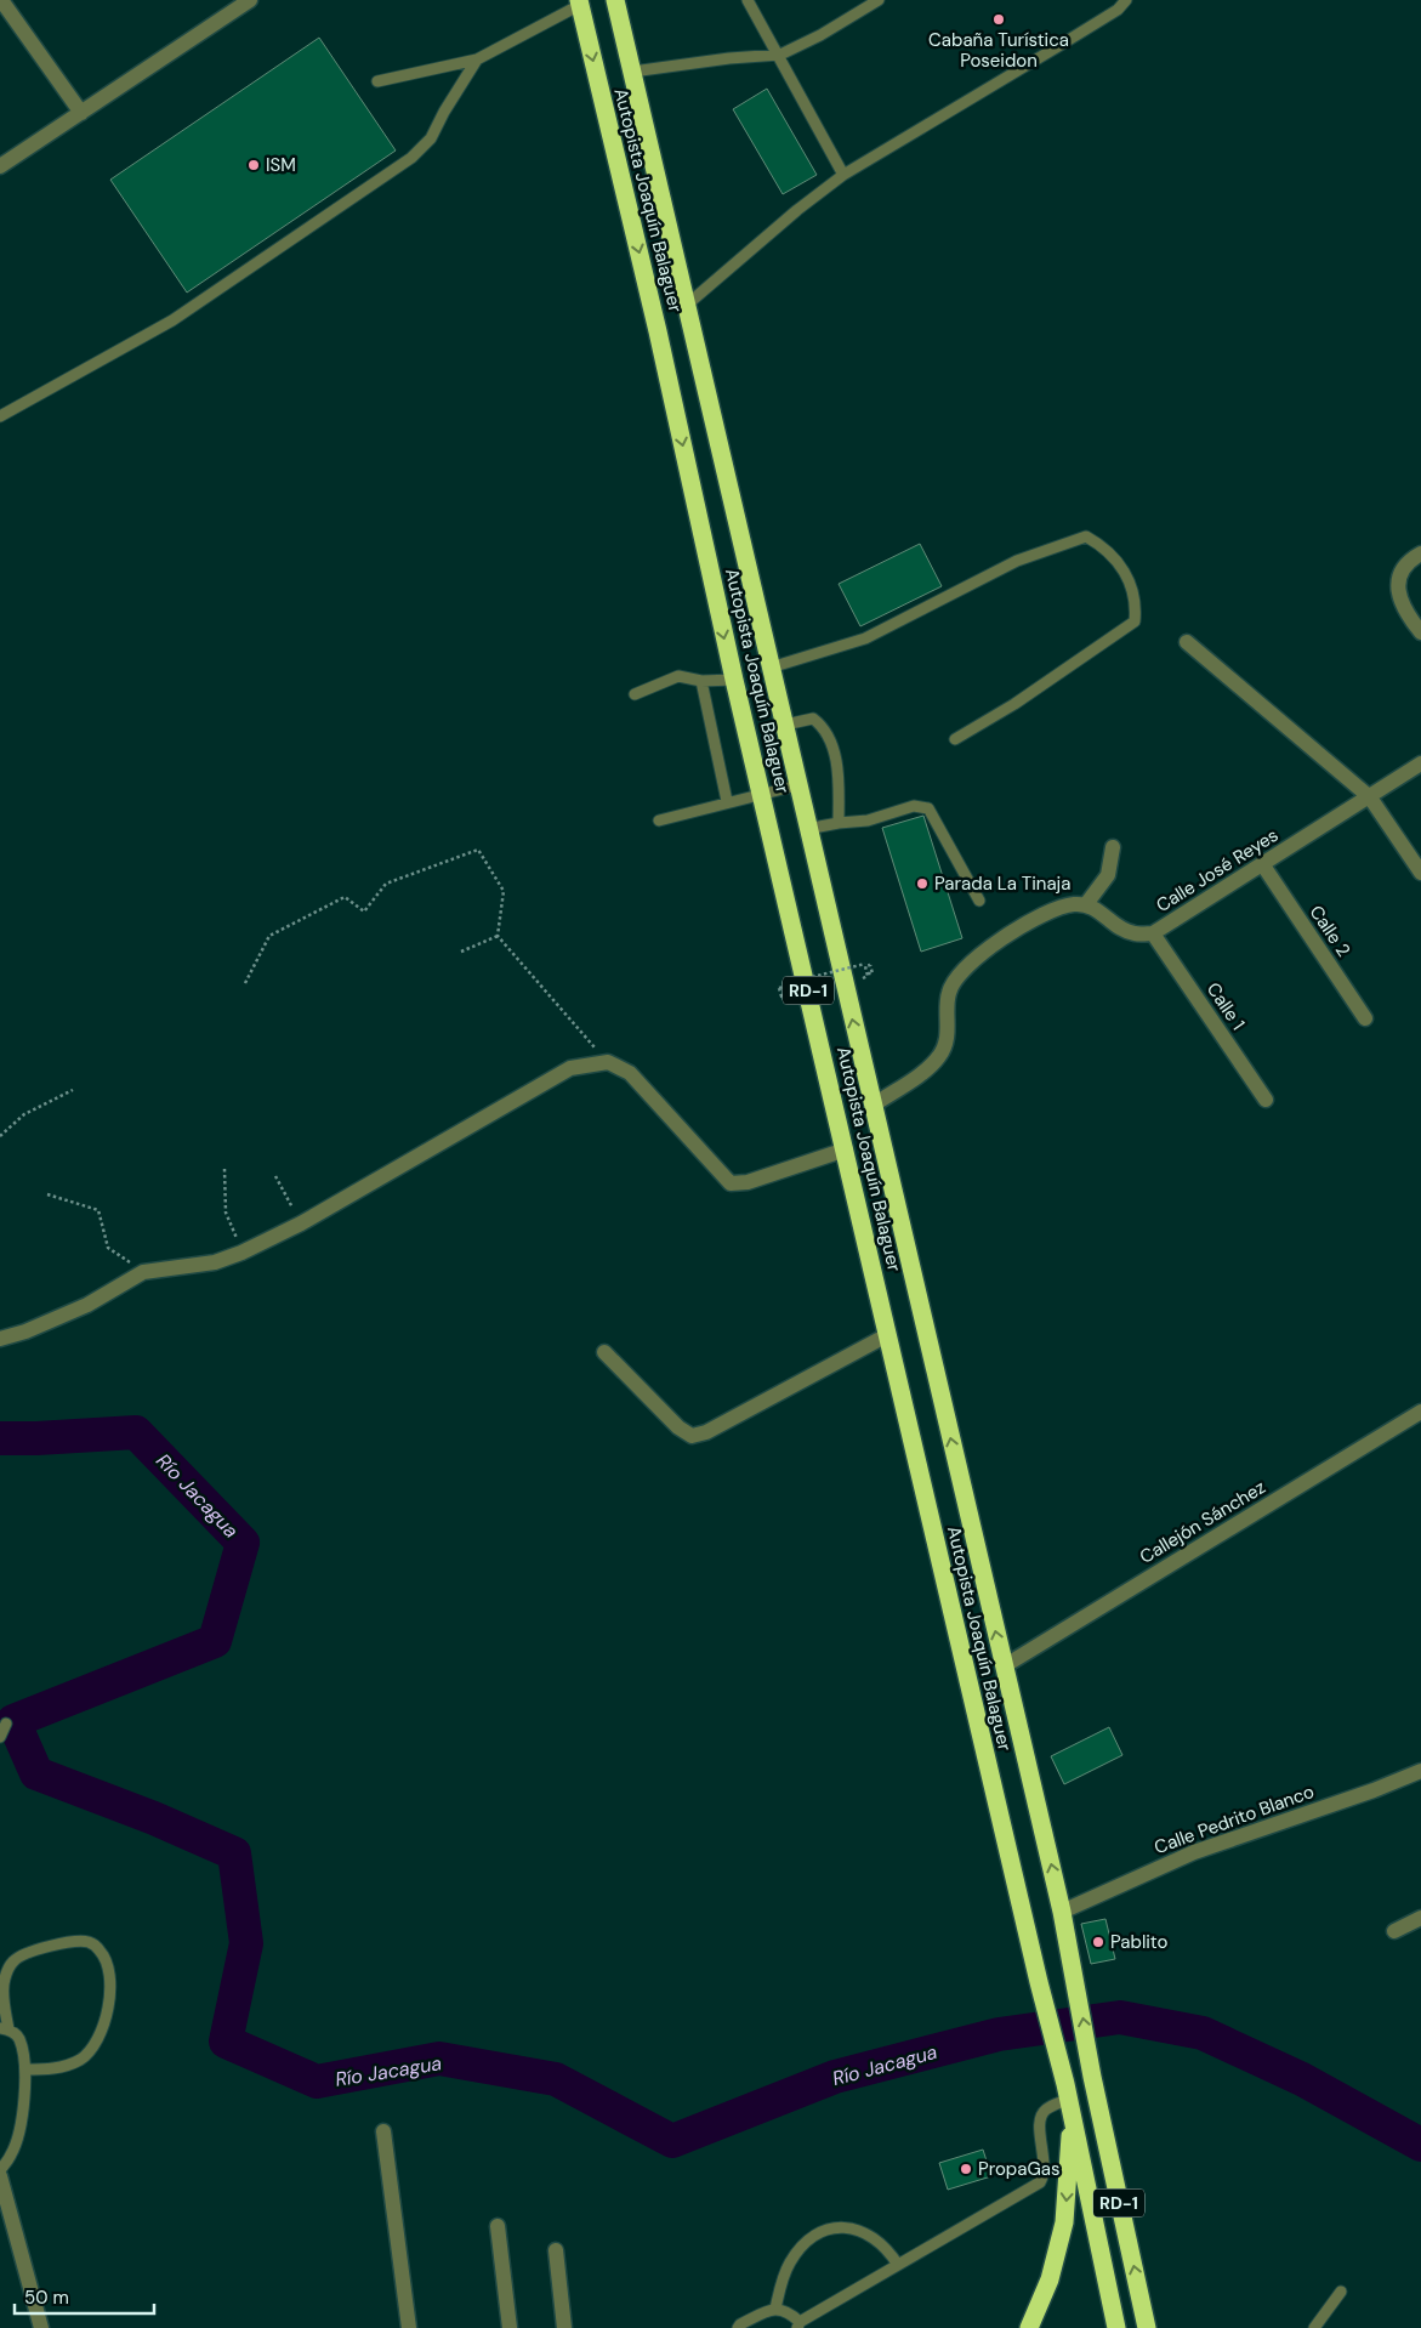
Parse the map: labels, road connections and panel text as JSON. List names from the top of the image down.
{
  "streets": {
    "highway": ["Autopista Joaquín Balaguer", "RD-1"],
    "street": [
      "Calle José Reyes",
      "Calle 2",
      "Calle 1",
      "Callejón Sánchez",
      "Calle Pedrito Blanco"
    ]
  },
  "crossings": [
    ["Autopista Joaquín Balaguer", "Callejón Sánchez"],
    ["Autopista Joaquín Balaguer", "Calle Pedrito Blanco"],
    ["Calle José Reyes", "Calle 2"],
    ["Calle José Reyes", "Calle 1"]
  ],
  "water": ["Río Jacagua"],
  "places": [
    "Cabaña Turística Poseidon",
    "ISM",
    "Parada La Tinaja",
    "Pablito",
    "PropaGas"
  ],
  "scale_bar": "50 m"
}
